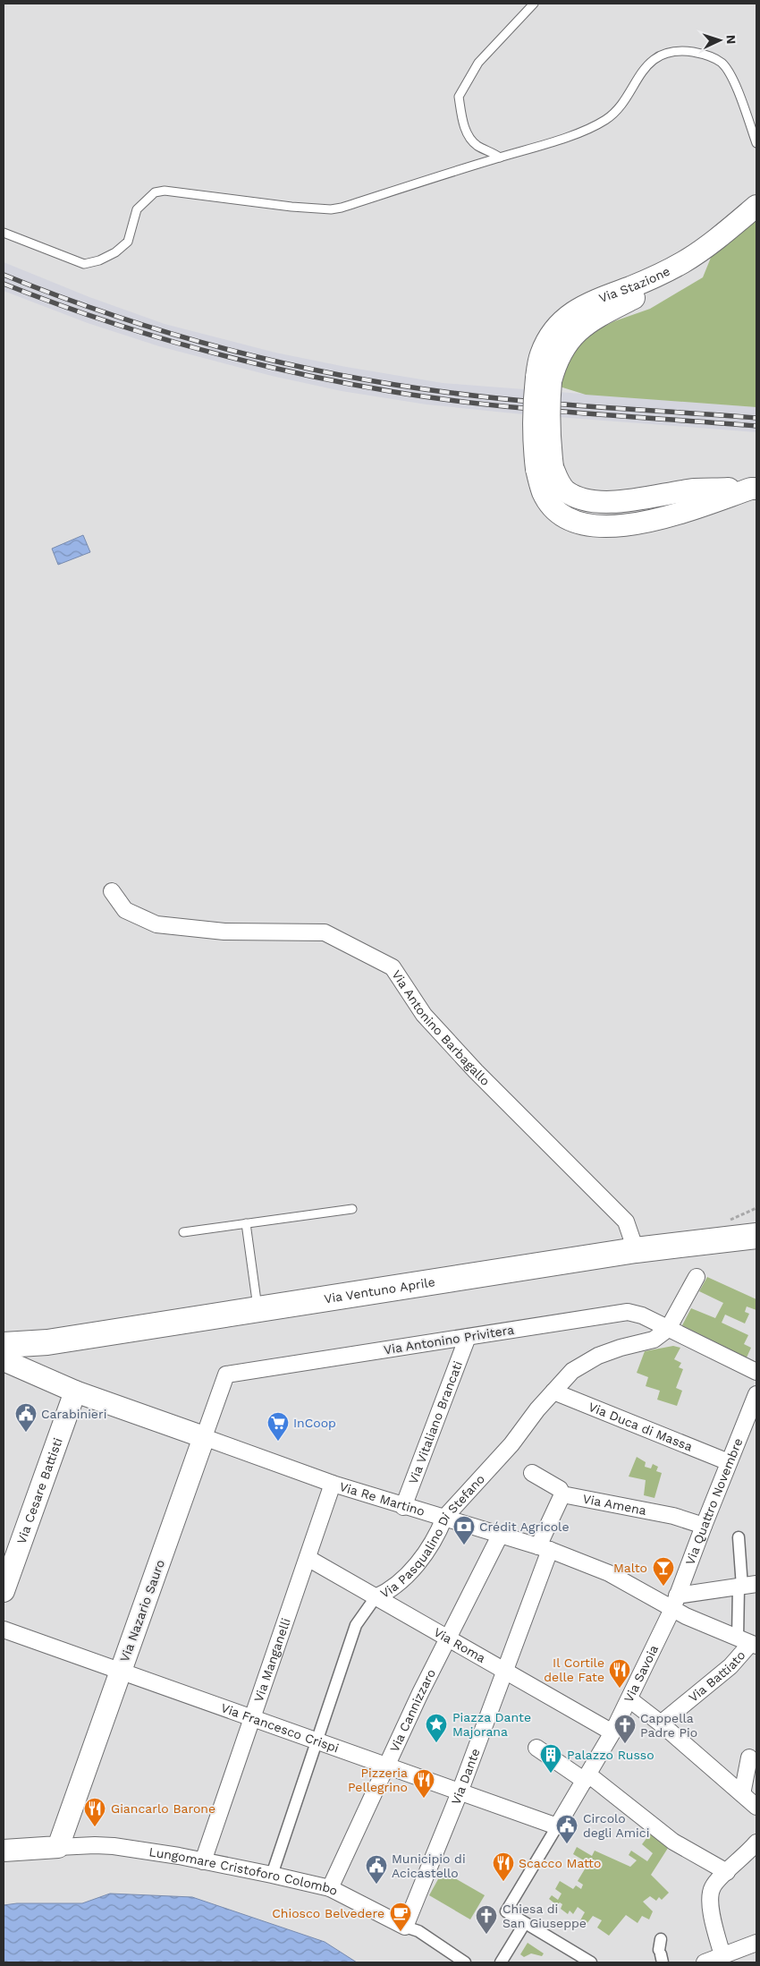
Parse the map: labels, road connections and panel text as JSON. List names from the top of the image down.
{
  "streets": {
    "main road": [
      "Via Stazione",
      "Via Ventuno Aprile",
      "Via Cesare Battisti",
      "Via Re Martino",
      "Via Nazario Sauro",
      "Lungomare Cristoforo Colombo"
    ],
    "street": [
      "Via Antonino Barbagallo",
      "Via Antonino Privitera",
      "Via Vitaliano Brancati",
      "Via Duca di Massa",
      "Via Quattro Novembre",
      "Via Amena",
      "Via Pasqualino Di Stefano",
      "Via Roma",
      "Via Manganelli",
      "Via Savoia",
      "Via Battiato",
      "Via Cannizzaro",
      "Via Francesco Crispi",
      "Via Dante"
    ]
  },
  "crossings": [
    ["Via Antonino Barbagallo", "Via Ventuno Aprile"],
    ["Via Antonino Privitera", "Via Vitaliano Brancati"],
    ["Via Antonino Privitera", "Via Pasqualino Di Stefano"],
    ["Via Antonino Privitera", "Via Nazario Sauro"],
    ["Via Vitaliano Brancati", "Via Re Martino"],
    ["Via Duca di Massa", "Via Quattro Novembre"],
    ["Via Duca di Massa", "Via Pasqualino Di Stefano"],
    ["Via Cesare Battisti", "Via Re Martino"],
    ["Via Re Martino", "Via Quattro Novembre"],
    ["Via Re Martino", "Via Pasqualino Di Stefano"],
    ["Via Re Martino", "Via Nazario Sauro"],
    ["Via Re Martino", "Via Manganelli"],
    ["Via Re Martino", "Via Savoia"],
    ["Via Re Martino", "Via Battiato"],
    ["Via Re Martino", "Via Cannizzaro"],
    ["Via Re Martino", "Via Dante"],
    ["Via Quattro Novembre", "Via Amena"],
    ["Via Quattro Novembre", "Via Savoia"],
    ["Via Amena", "Via Dante"],
    ["Via Pasqualino Di Stefano", "Via Roma"],
    ["Via Pasqualino Di Stefano", "Via Francesco Crispi"],
    ["Via Pasqualino Di Stefano", "Lungomare Cristoforo Colombo"],
    ["Via Nazario Sauro", "Via Francesco Crispi"],
    ["Via Nazario Sauro", "Lungomare Cristoforo Colombo"],
    ["Via Roma", "Via Manganelli"],
    ["Via Roma", "Via Savoia"],
    ["Via Roma", "Via Cannizzaro"],
    ["Via Roma", "Via Dante"],
    ["Via Manganelli", "Via Francesco Crispi"],
    ["Via Manganelli", "Lungomare Cristoforo Colombo"],
    ["Via Savoia", "Via Francesco Crispi"],
    ["Via Cannizzaro", "Via Francesco Crispi"],
    ["Via Cannizzaro", "Lungomare Cristoforo Colombo"],
    ["Via Francesco Crispi", "Via Dante"],
    ["Via Dante", "Lungomare Cristoforo Colombo"]
  ],
  "places": {
    "public building": ["Carabinieri", "Circolo degli Amici", "Municipio di Acicastello"],
    "supermarket": ["InCoop"],
    "bank": ["Crédit Agricole"],
    "bar": ["Malto"],
    "restaurant": [
      "Il Cortile delle Fate",
      "Pizzeria Pellegrino",
      "Giancarlo Barone",
      "Scacco Matto"
    ],
    "place": ["Piazza Dante Majorana"],
    "church": ["Cappella Padre Pio", "Chiesa di San Giuseppe"],
    "building": ["Palazzo Russo"],
    "cafe": ["Chiosco Belvedere"]
  },
  "north": "right"
}
